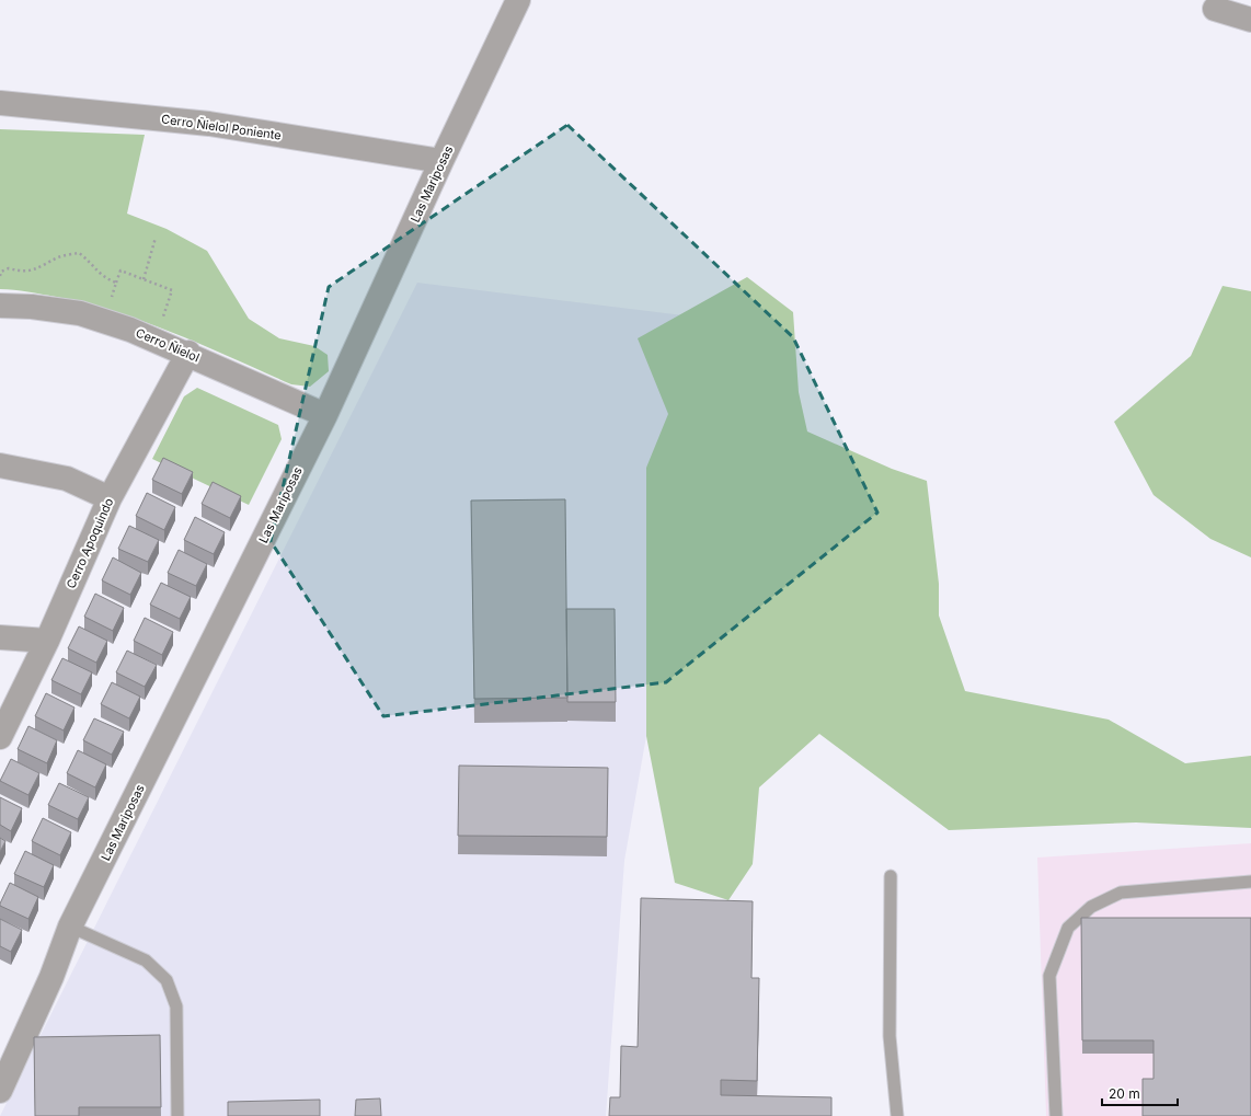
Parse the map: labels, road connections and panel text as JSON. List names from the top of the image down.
{
  "streets": {
    "street": [
      "Cerro Ñielol Poniente",
      "Las Mariposas",
      "Cerro Ñielol",
      "Cerro Apoquindo"
    ]
  },
  "crossings": [
    ["Cerro Ñielol Poniente", "Las Mariposas"],
    ["Las Mariposas", "Cerro Ñielol"],
    ["Cerro Ñielol", "Cerro Apoquindo"]
  ],
  "scale_bar": "20 m"
}
